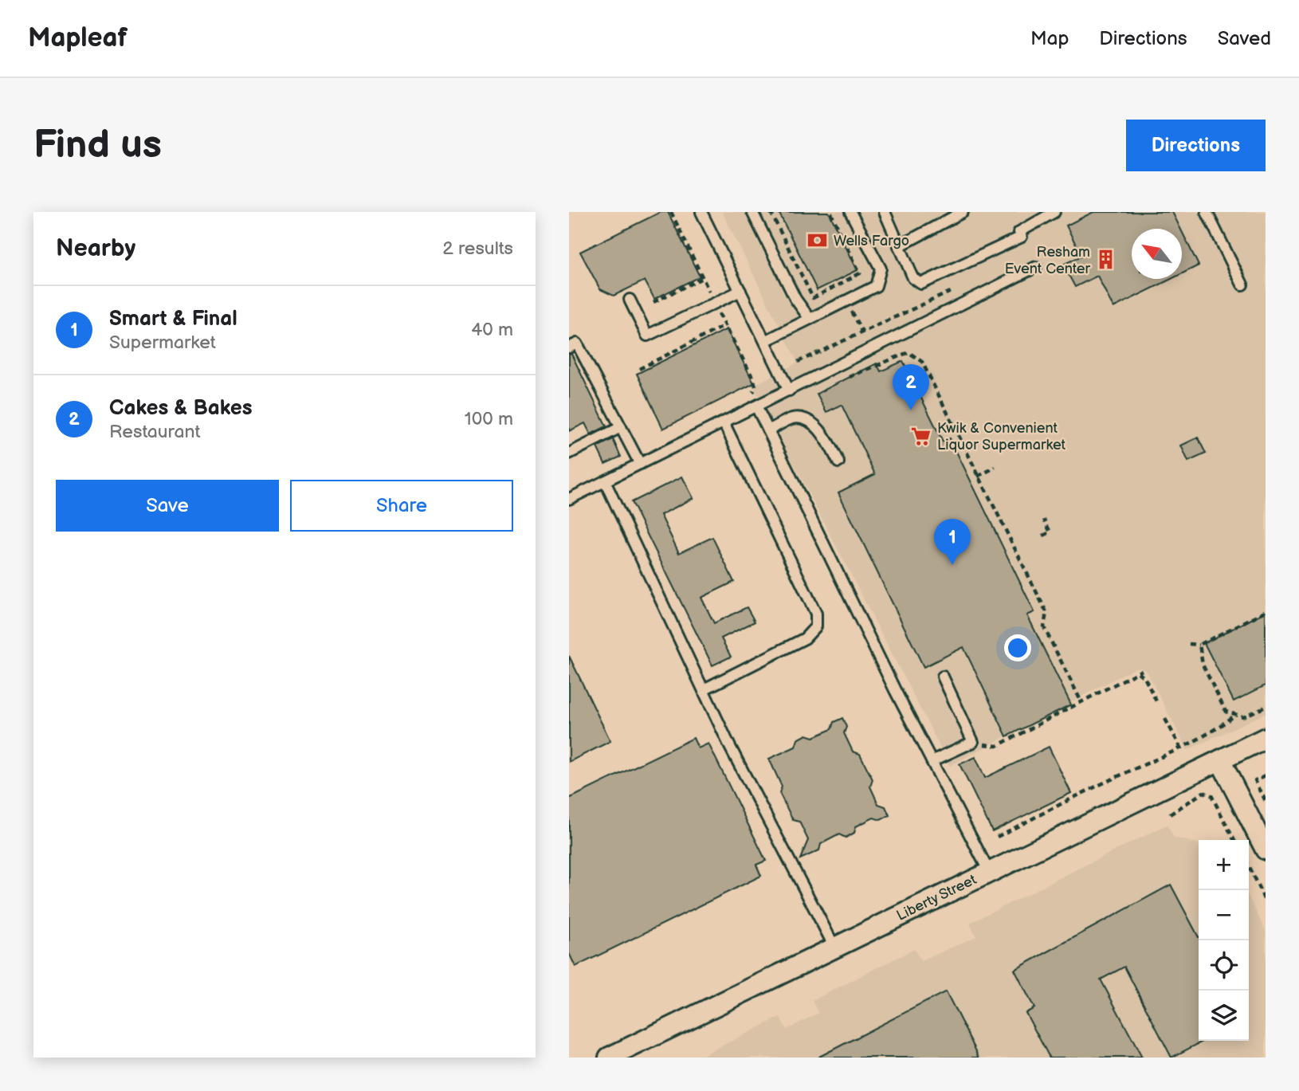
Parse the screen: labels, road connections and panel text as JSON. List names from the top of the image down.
{
  "streets": {
    "street": ["Liberty Street"]
  },
  "places": {
    "bank": ["Wells Fargo"],
    "building": ["Resham Event Center"],
    "supermarket": ["Kwik & Convenient Liquor Supermarket"]
  },
  "north": "top left",
  "page": {
    "header": "Mapleaf",
    "nav": ["Map", "Directions", "Saved"],
    "buttons": [
      "Directions",
      ["Save", "Share"]
    ],
    "title": "Find us",
    "heading": ["Nearby", "2 results"],
    "list": [
      {
        "mark": "1",
        "name": "Smart & Final",
        "note": "Supermarket",
        "value": "40 m"
      },
      {
        "mark": "2",
        "name": "Cakes & Bakes",
        "note": "Restaurant",
        "value": "100 m"
      }
    ],
    "pins": ["2", "1"],
    "map_buttons": ["+", "−"]
  }
}
